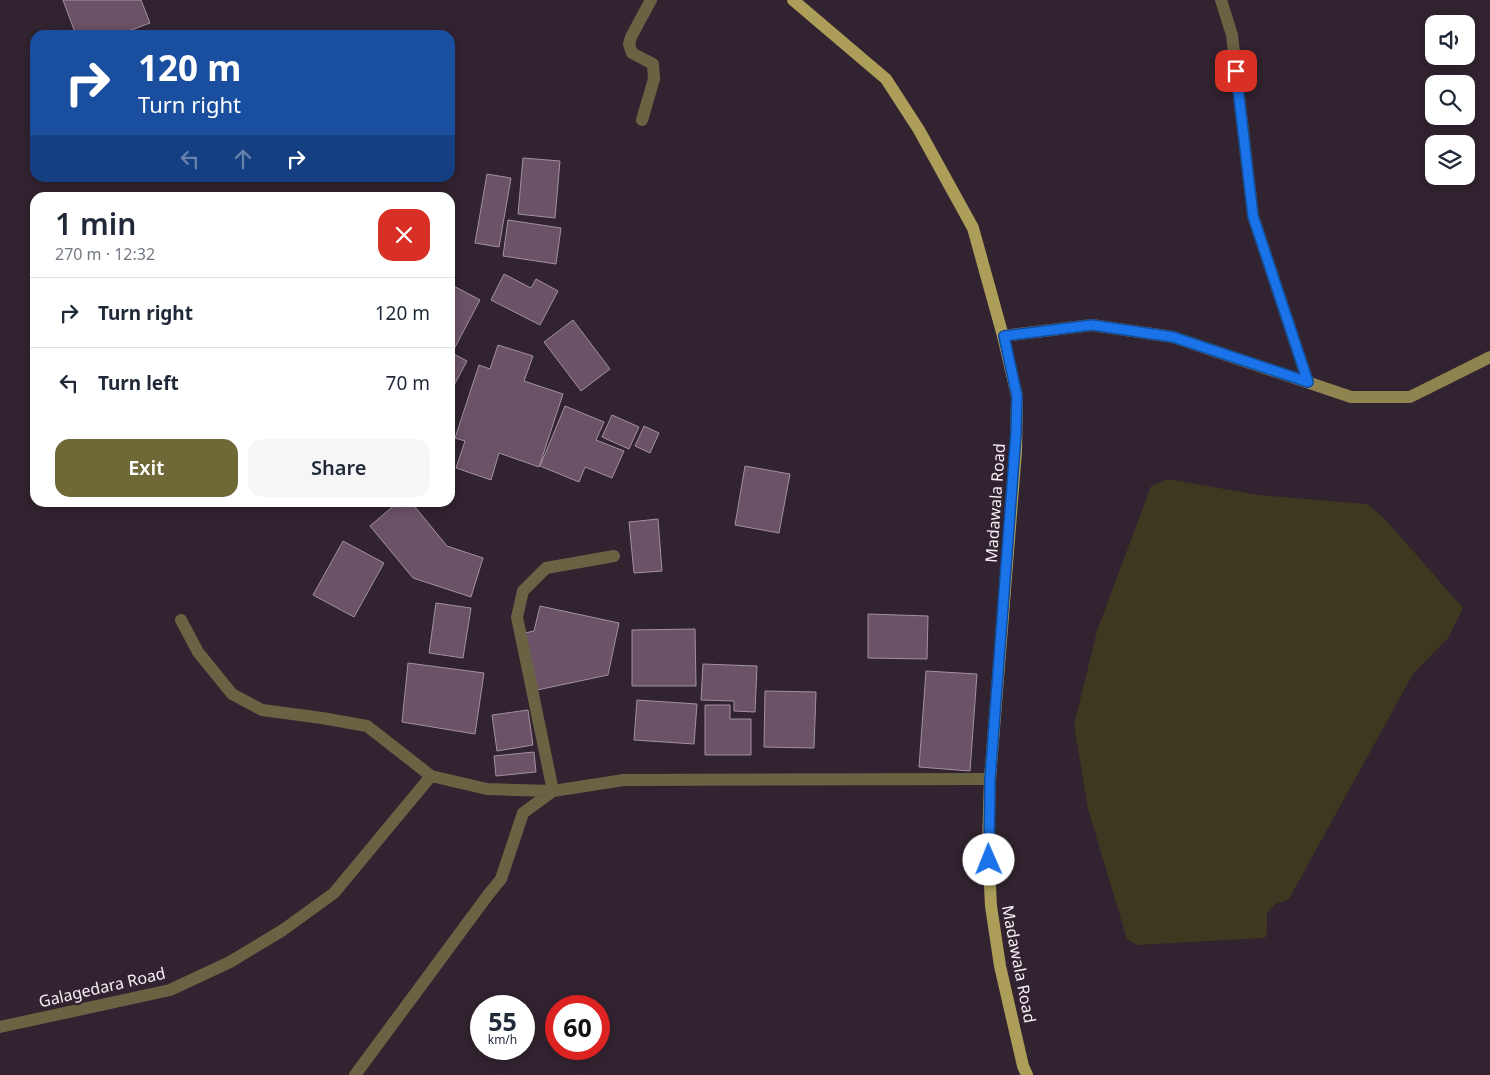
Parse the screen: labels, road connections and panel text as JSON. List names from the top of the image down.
{
  "streets": {
    "main road": ["Madawala Road"],
    "street": ["Galagedara Road"]
  },
  "page": {
    "turn": ["120 m", "Turn right"],
    "heading": ["1 min", "270 m · 12:32"],
    "list": [
      {
        "name": "Turn right",
        "value": "120 m"
      },
      {
        "name": "Turn left",
        "value": "70 m"
      }
    ],
    "buttons": ["Exit", "Share"],
    "speed": "55 km/h",
    "limit": "60"
  }
}
